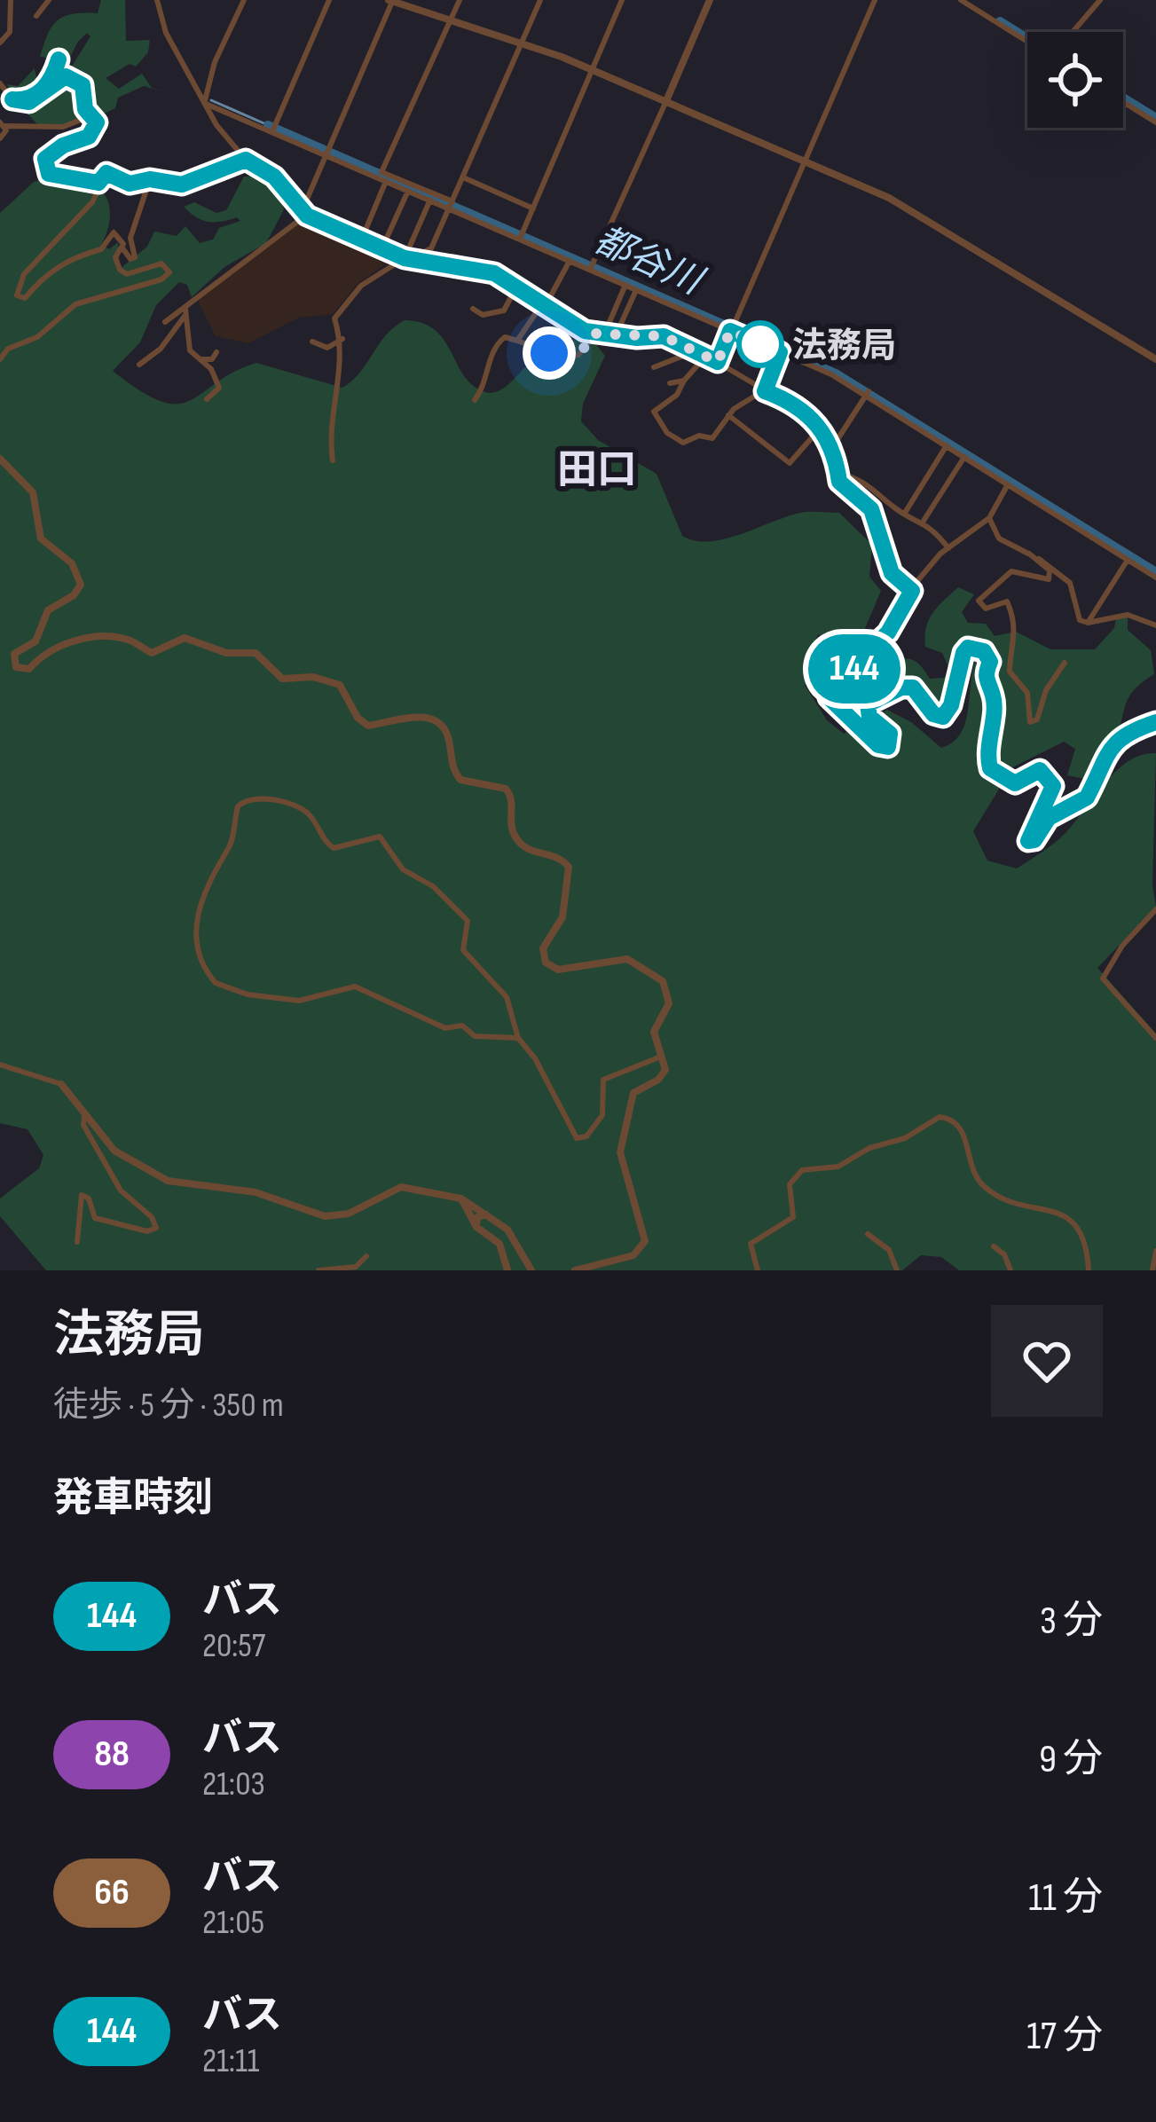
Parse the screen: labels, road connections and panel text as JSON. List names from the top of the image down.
{
  "districts": ["田口"],
  "water": ["都谷川"],
  "places": ["法務局"],
  "lines": ["bus line 144"],
  "page": {
    "on_map": "144",
    "heading": [
      ["法務局", "徒歩 · 5 分 · 350 m"],
      "発車時刻"
    ],
    "list": [
      {
        "mark": "144",
        "name": "バス",
        "note": "20:57",
        "value": "3 分"
      },
      {
        "mark": "88",
        "name": "バス",
        "note": "21:03",
        "value": "9 分"
      },
      {
        "mark": "66",
        "name": "バス",
        "note": "21:05",
        "value": "11 分"
      },
      {
        "mark": "144",
        "name": "バス",
        "note": "21:11",
        "value": "17 分"
      }
    ]
  }
}
